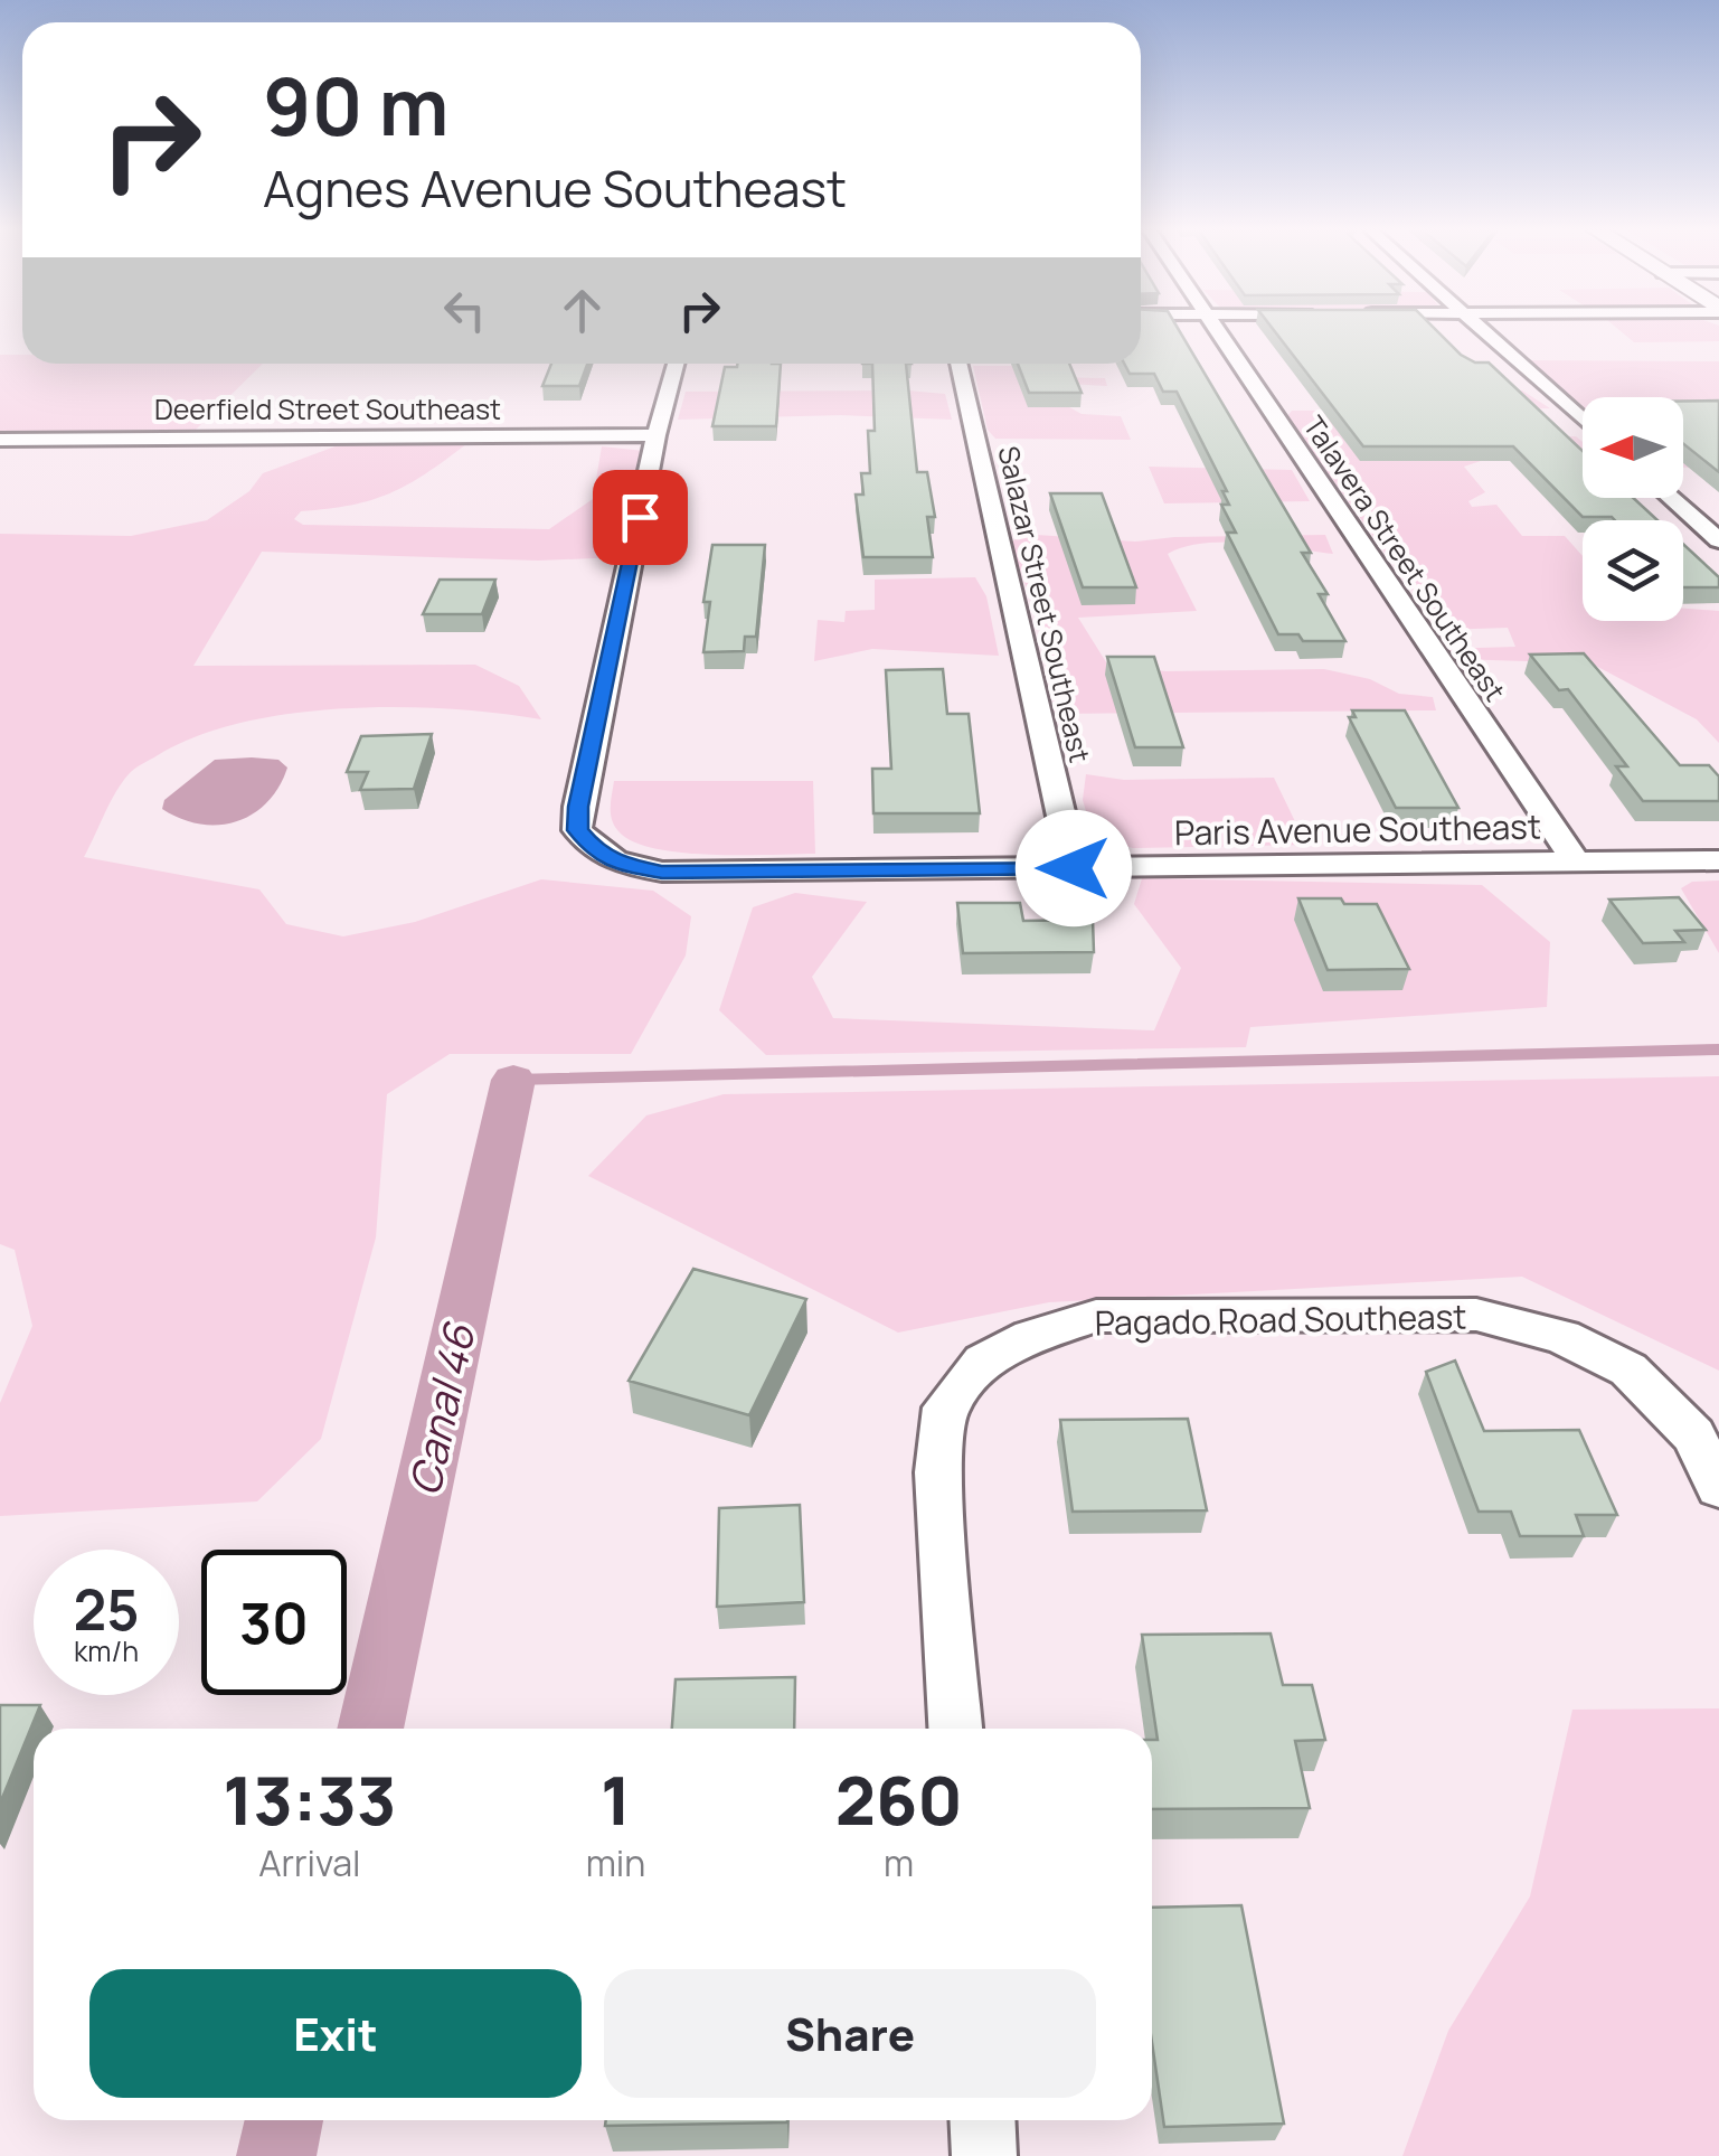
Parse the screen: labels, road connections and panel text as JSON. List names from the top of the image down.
{
  "streets": {
    "street": [
      "Deerfield Street Southeast",
      "Talavera Street Southeast",
      "Salazar Street Southeast",
      "Paris Avenue Southeast",
      "Pagado Road Southeast"
    ]
  },
  "crossings": [
    ["Deerfield Street Southeast", "Paris Avenue Southeast"],
    ["Talavera Street Southeast", "Paris Avenue Southeast"],
    ["Salazar Street Southeast", "Paris Avenue Southeast"]
  ],
  "water": ["Canal 46"],
  "north": "left",
  "page": {
    "turn": ["90 m", "Agnes Avenue Southeast"],
    "speed": "25 km/h",
    "limit": "30",
    "eta": [
      "13:33",
      "Arrival",
      "1",
      "min",
      "260",
      "m"
    ],
    "buttons": ["Exit", "Share"]
  }
}
